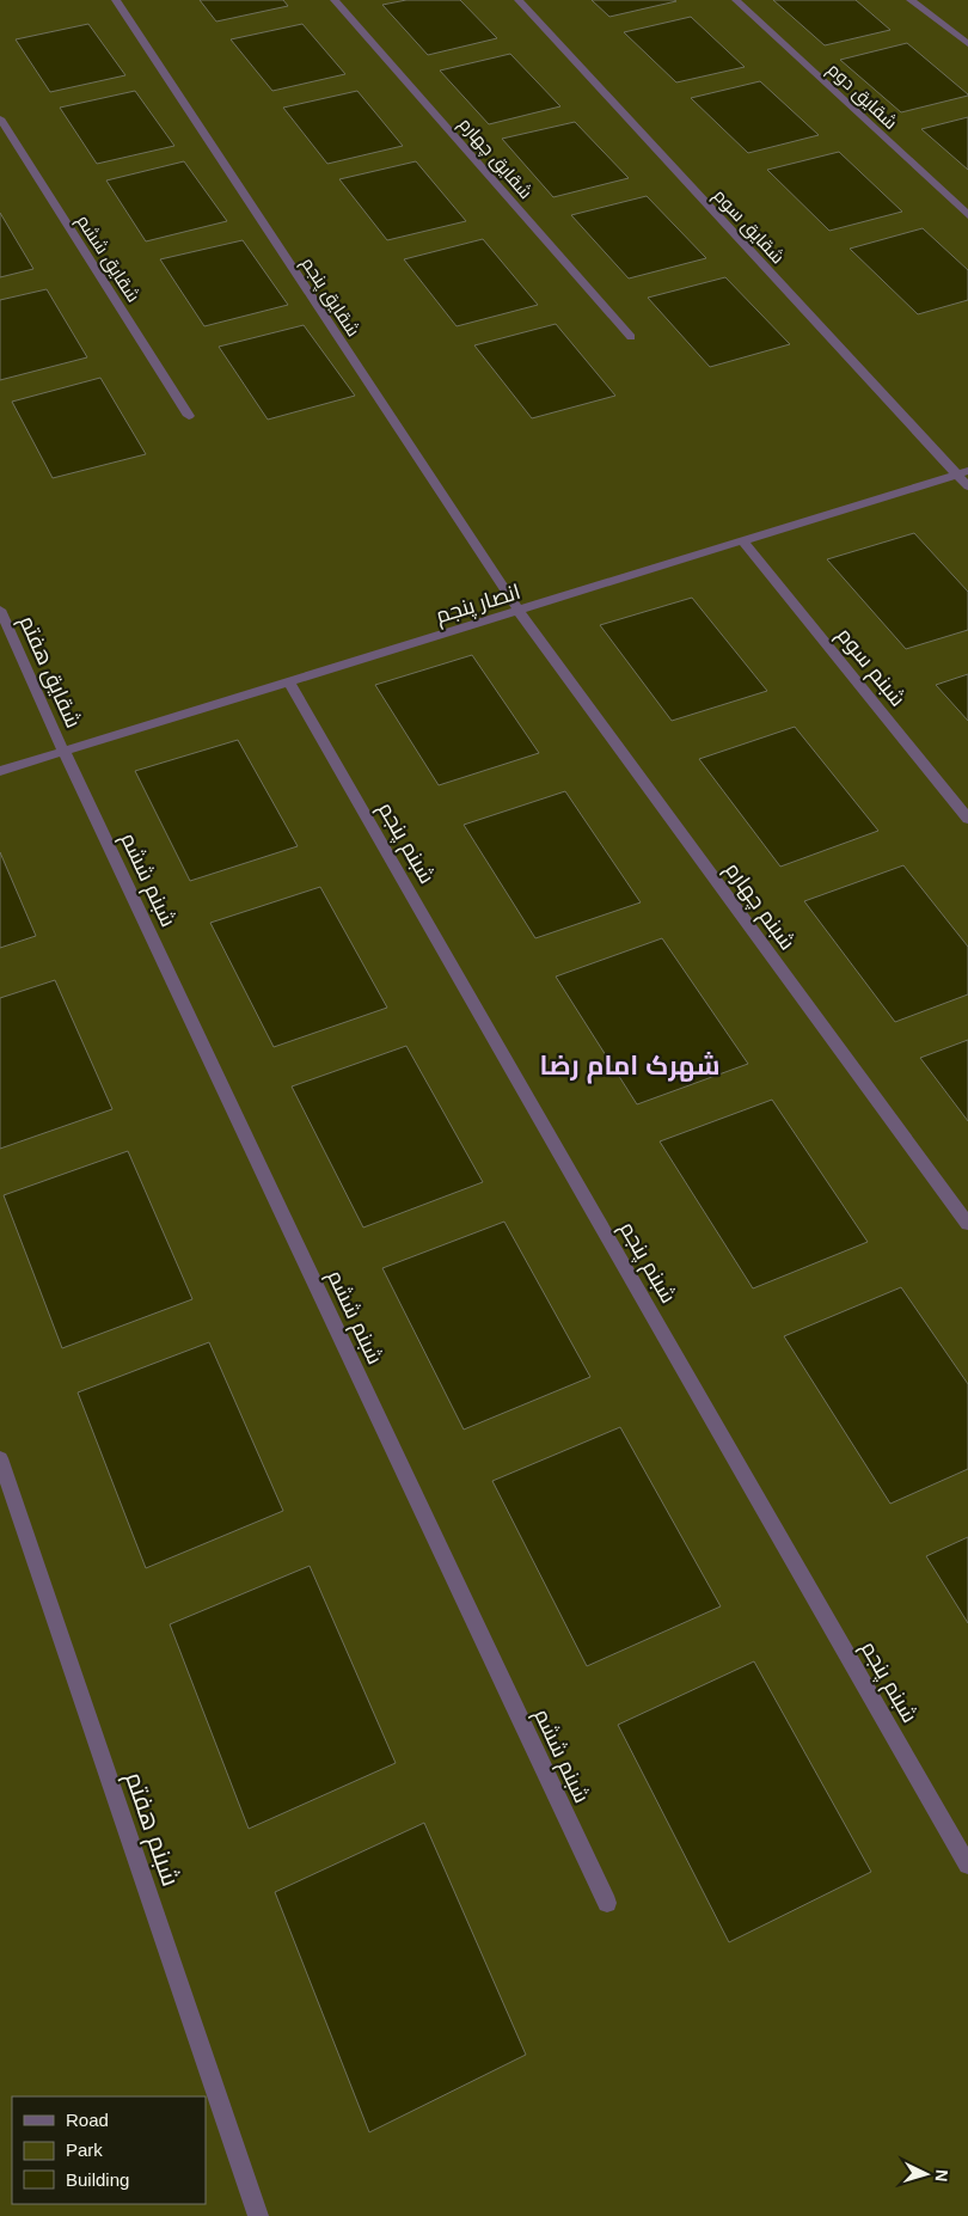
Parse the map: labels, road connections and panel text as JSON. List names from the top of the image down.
{
  "streets": {
    "street": [
      "شقایق دوم",
      "شقایق چهارم",
      "شقایق سوم",
      "شقایق ششم",
      "شقایق پنجم",
      "انصار پنجم",
      "شبنم سوم",
      "شقایق هفتم",
      "شبنم پنجم",
      "شبنم ششم",
      "شبنم چهارم",
      "شبنم هفتم"
    ]
  },
  "crossings": [
    ["شقایق سوم", "انصار پنجم"],
    ["شقایق پنجم", "انصار پنجم"],
    ["شقایق پنجم", "شبنم چهارم"],
    ["انصار پنجم", "شبنم سوم"],
    ["انصار پنجم", "شقایق هفتم"],
    ["انصار پنجم", "شبنم پنجم"],
    ["انصار پنجم", "شبنم ششم"],
    ["انصار پنجم", "شبنم چهارم"],
    ["شقایق هفتم", "شبنم ششم"]
  ],
  "districts": ["شهرک امام رضا"],
  "legend": ["Road", "Park", "Building"],
  "north": "right"
}
